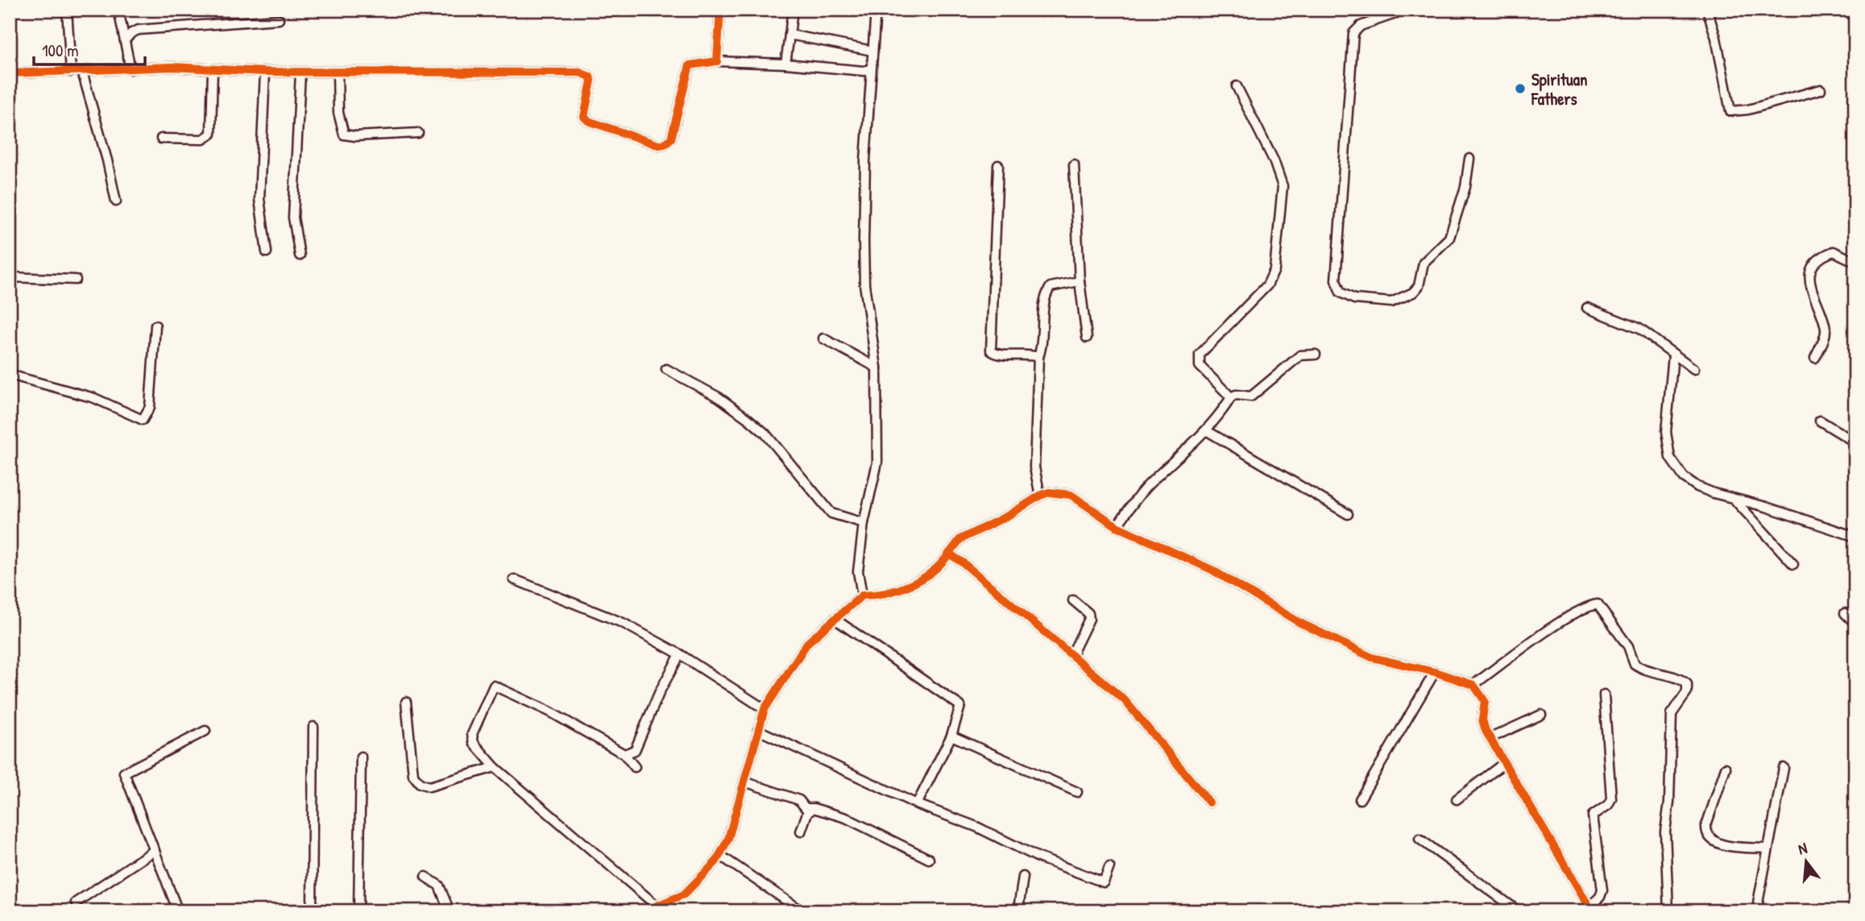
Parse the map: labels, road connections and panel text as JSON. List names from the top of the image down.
{
  "places": ["Spirituan Fathers"],
  "scale_bar": "100 m",
  "north": "top"
}
